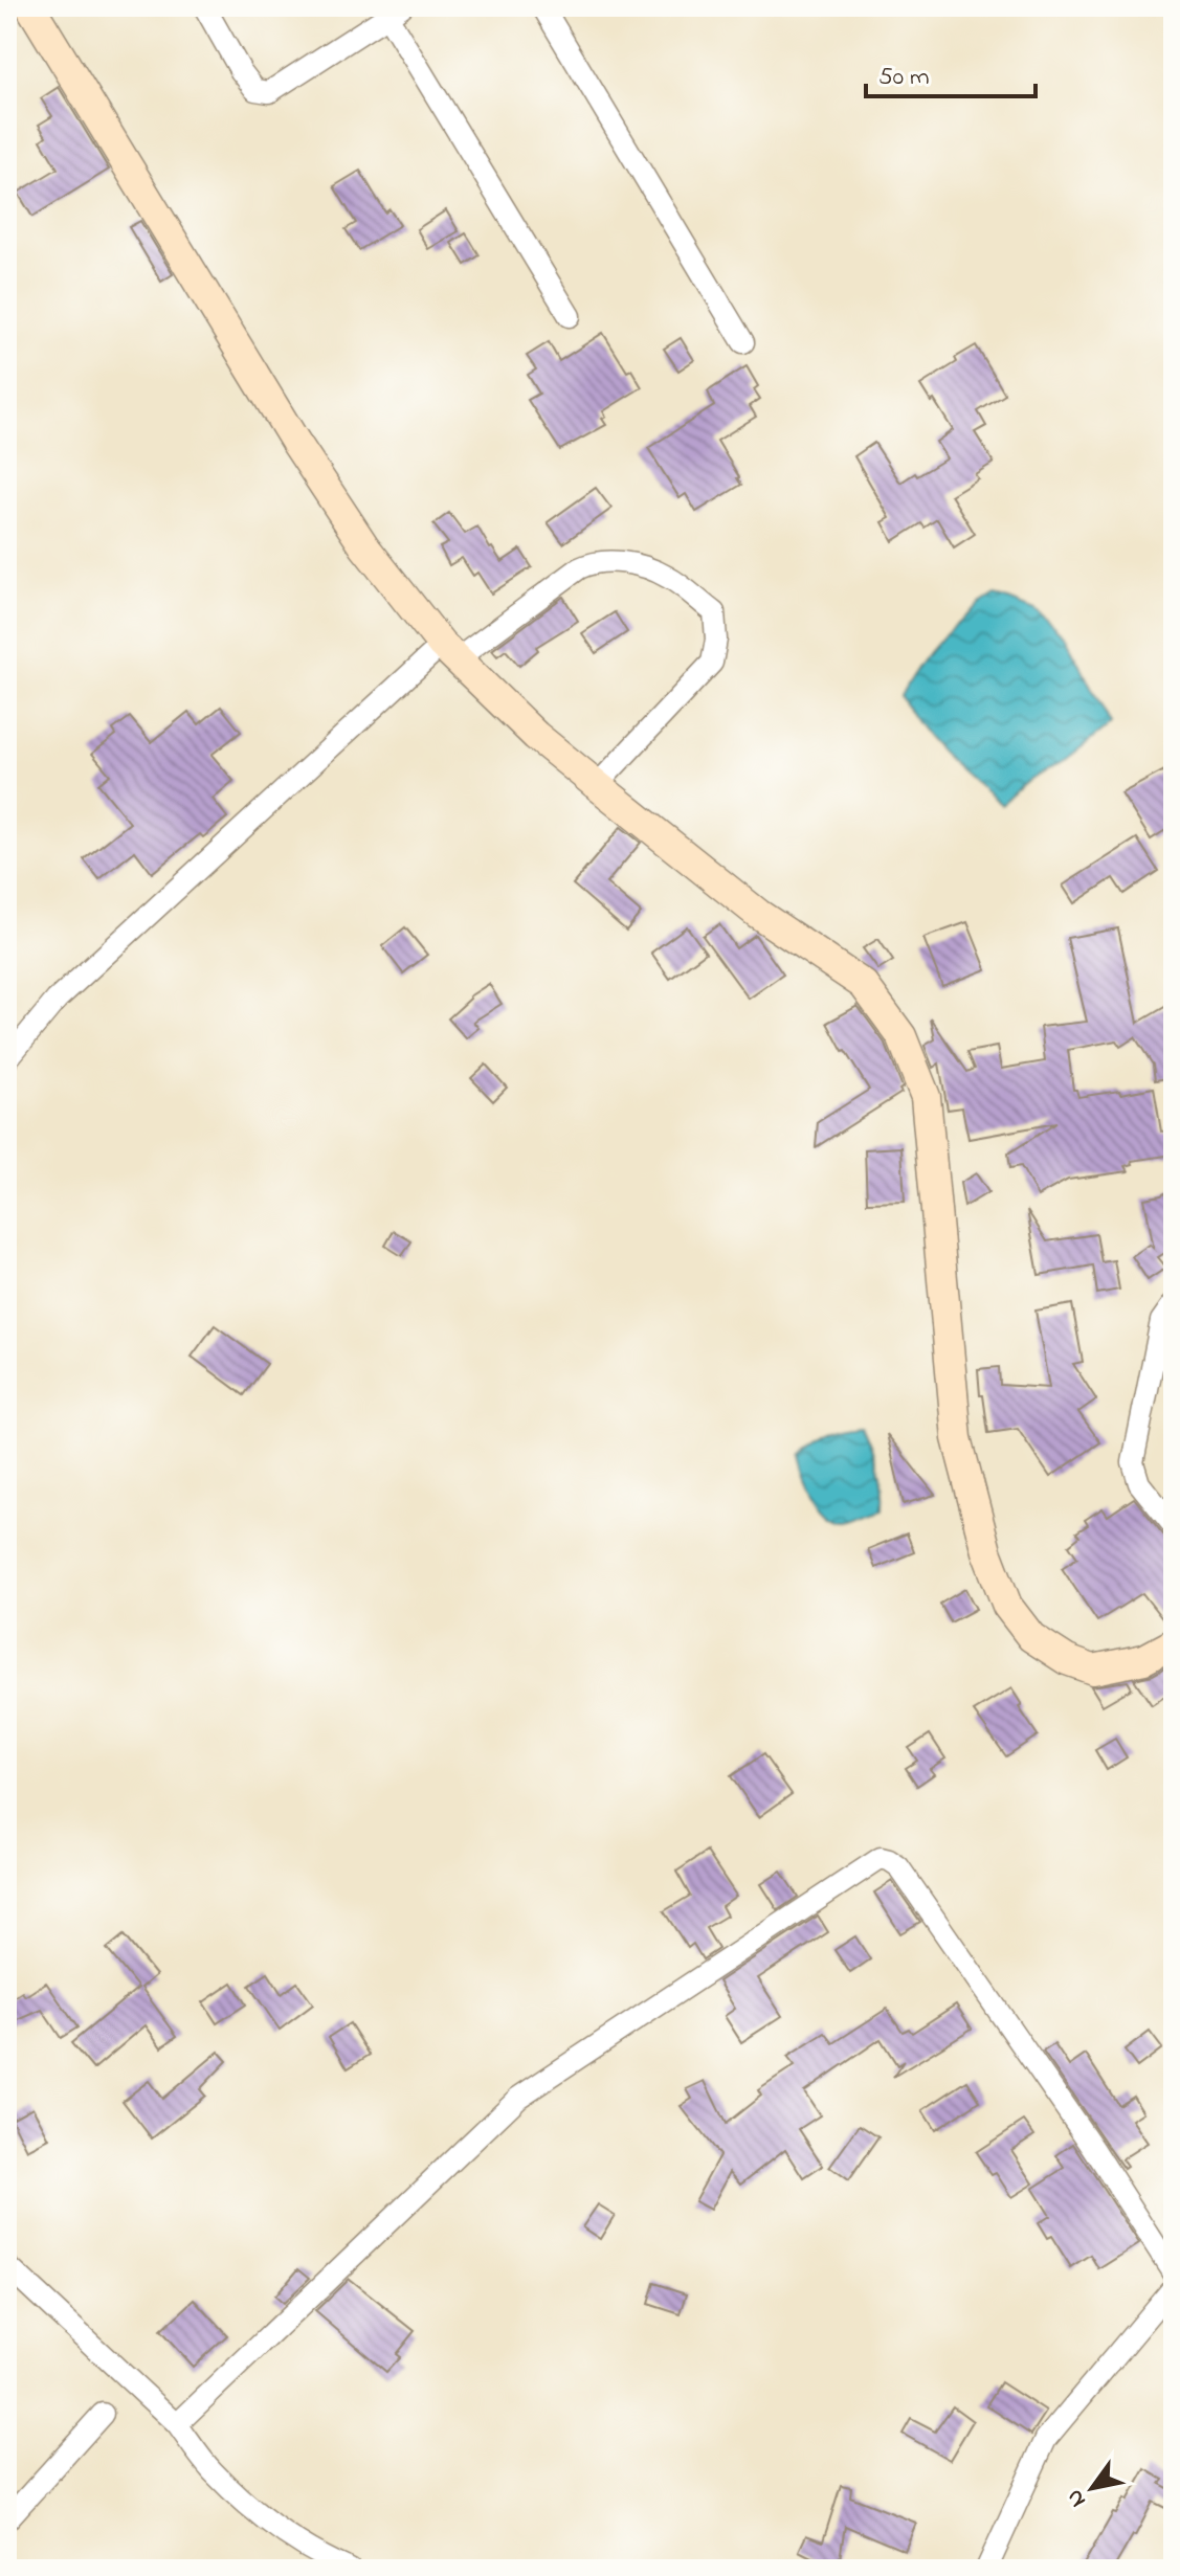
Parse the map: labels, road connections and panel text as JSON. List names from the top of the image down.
{
  "scale_bar": "50 m",
  "north": "bottom left"
}
